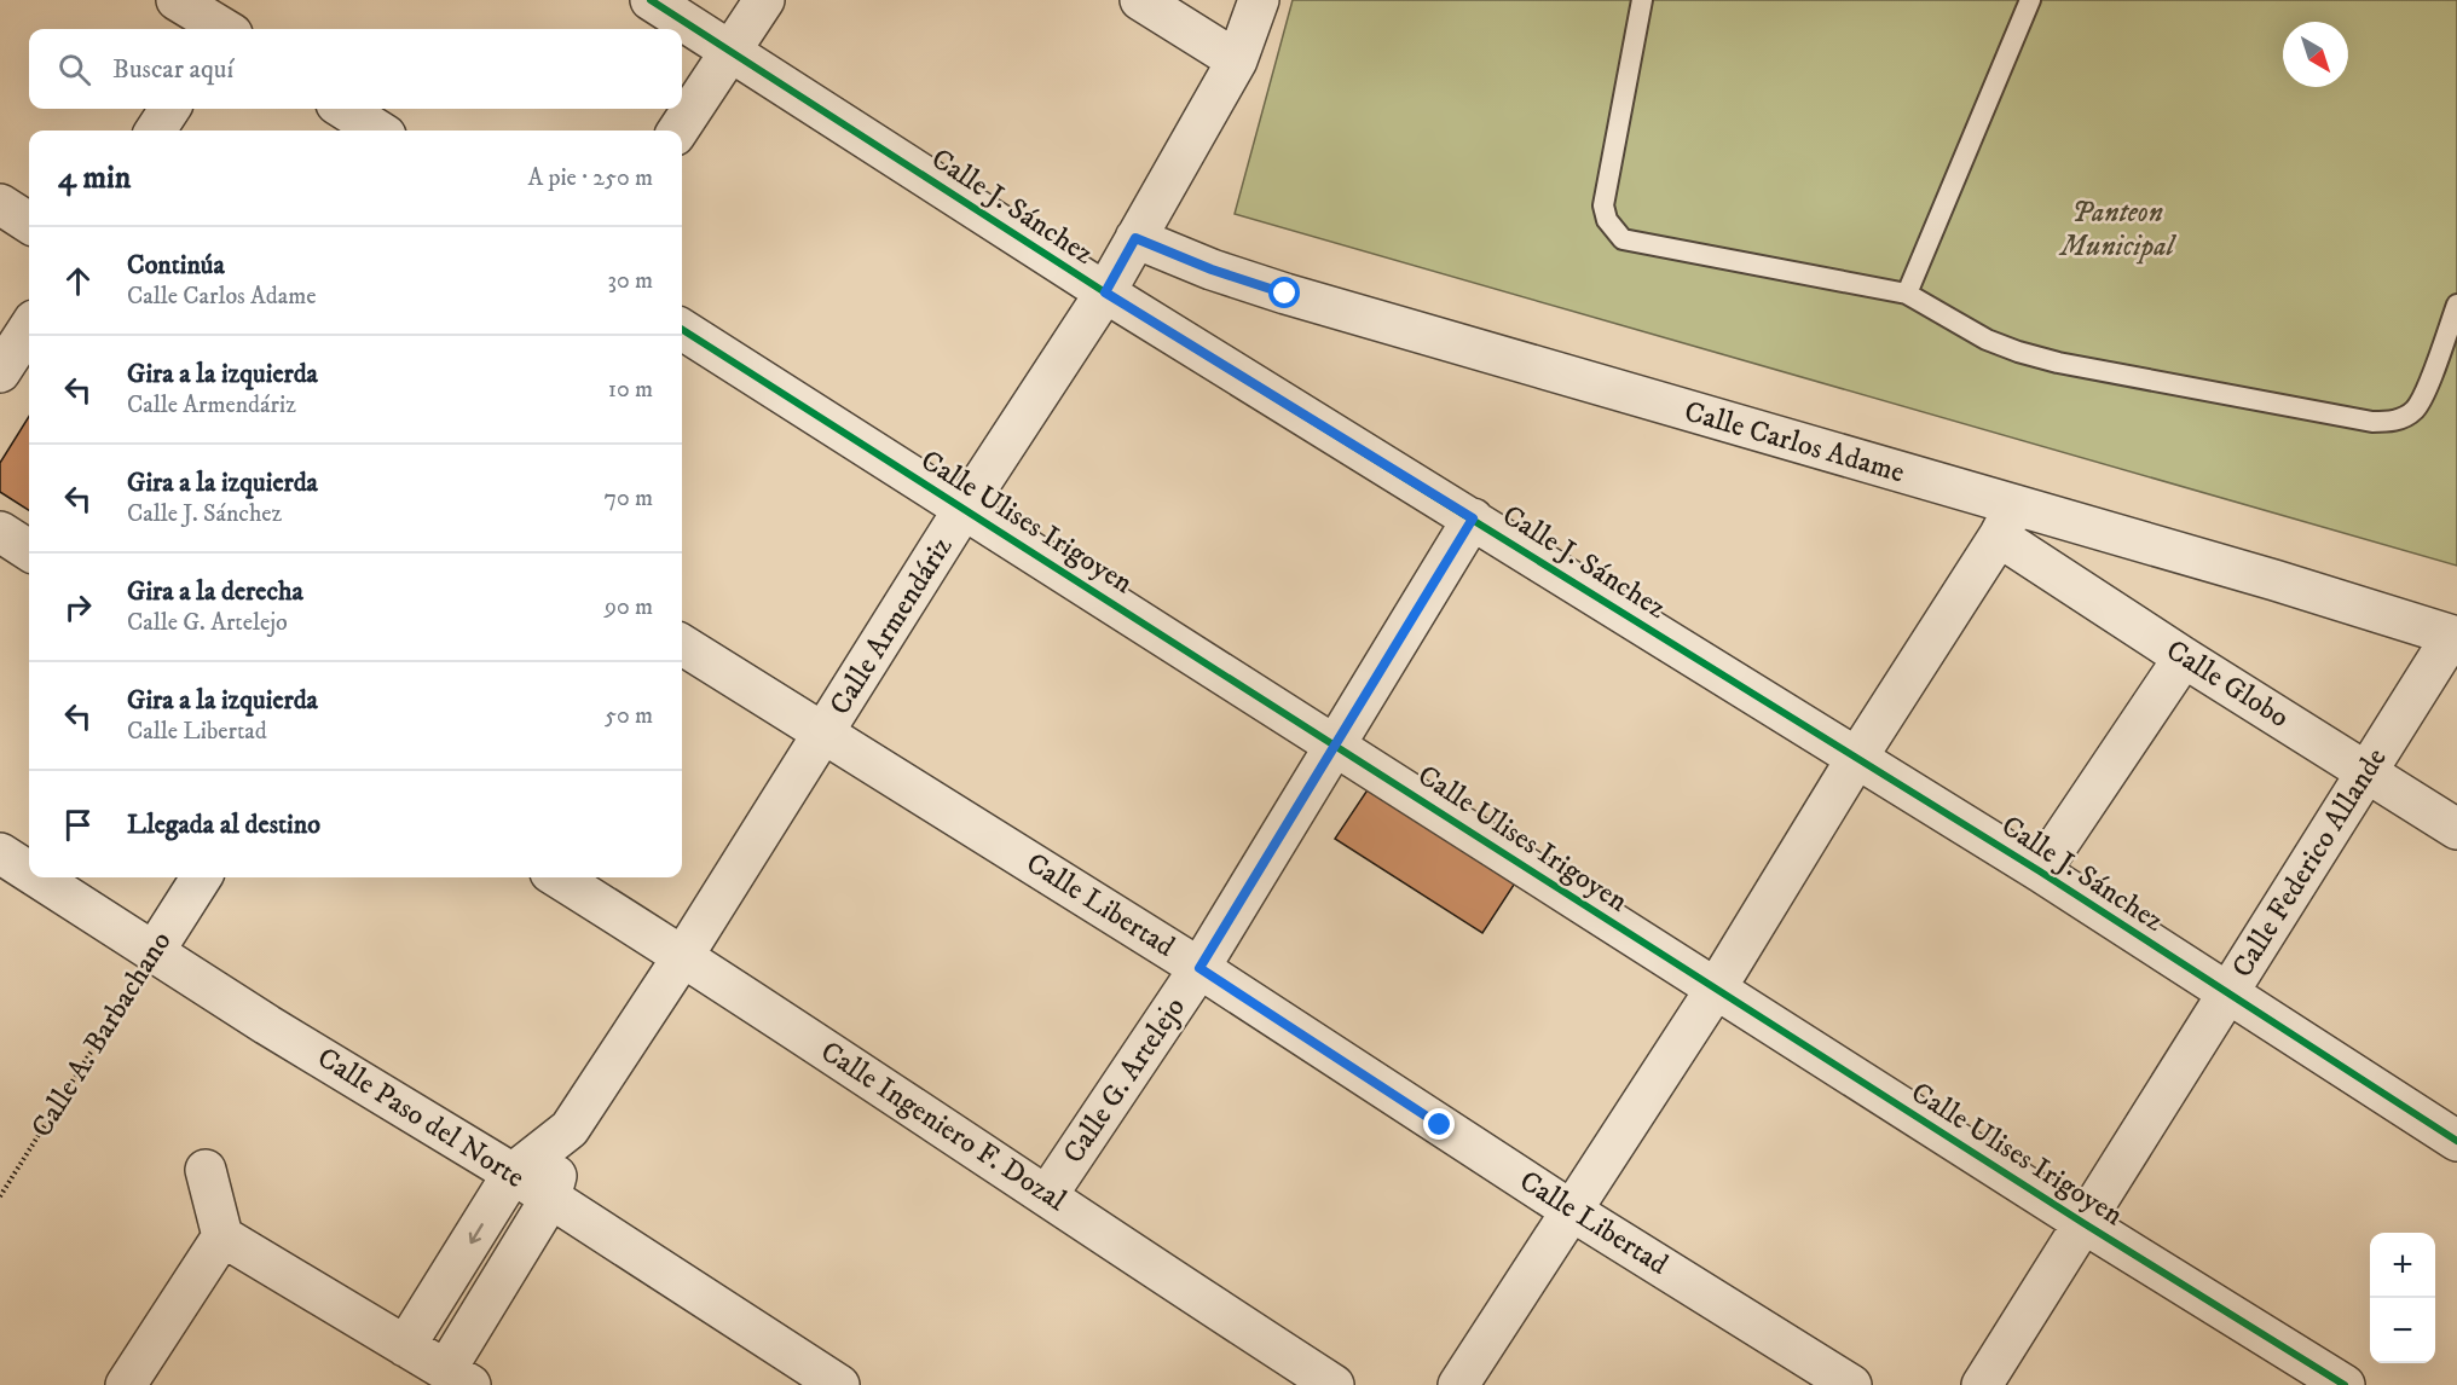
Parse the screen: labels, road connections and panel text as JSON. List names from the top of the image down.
{
  "streets": {
    "street": [
      "Calle J. Sánchez",
      "Calle Carlos Adame",
      "Calle Ulises Irigoyen",
      "Calle Armendáriz",
      "Calle Globo",
      "Calle Federico Allande",
      "Calle Libertad",
      "Calle A. Barbachano",
      "Calle G. Artelejo",
      "Calle Paso del Norte",
      "Calle Ingeniero F. Dozal"
    ]
  },
  "crossings": [
    ["Calle J. Sánchez", "Calle Armendáriz"],
    ["Calle J. Sánchez", "Calle Federico Allande"],
    ["Calle J. Sánchez", "Calle G. Artelejo"],
    ["Calle Carlos Adame", "Calle Armendáriz"],
    ["Calle Carlos Adame", "Calle Globo"],
    ["Calle Carlos Adame", "Calle Federico Allande"],
    ["Calle Ulises Irigoyen", "Calle Armendáriz"],
    ["Calle Ulises Irigoyen", "Calle Federico Allande"],
    ["Calle Ulises Irigoyen", "Calle G. Artelejo"],
    ["Calle Armendáriz", "Calle Libertad"],
    ["Calle Armendáriz", "Calle Paso del Norte"],
    ["Calle Armendáriz", "Calle Ingeniero F. Dozal"],
    ["Calle Globo", "Calle Federico Allande"],
    ["Calle Libertad", "Calle G. Artelejo"],
    ["Calle A. Barbachano", "Calle Paso del Norte"],
    ["Calle G. Artelejo", "Calle Ingeniero F. Dozal"]
  ],
  "parks": ["Panteon Municipal"],
  "north": "bottom right",
  "page": {
    "search": "Buscar aquí",
    "heading": ["4 min", "A pie · 250 m"],
    "list": [
      ["Continúa", "Calle Carlos Adame", "30 m"],
      ["Gira a la izquierda", "Calle Armendáriz", "10 m"],
      ["Gira a la izquierda", "Calle J. Sánchez", "70 m"],
      ["Gira a la derecha", "Calle G. Artelejo", "90 m"],
      ["Gira a la izquierda", "Calle Libertad", "50 m"],
      "Llegada al destino"
    ],
    "map_buttons": ["+", "−"]
  }
}
